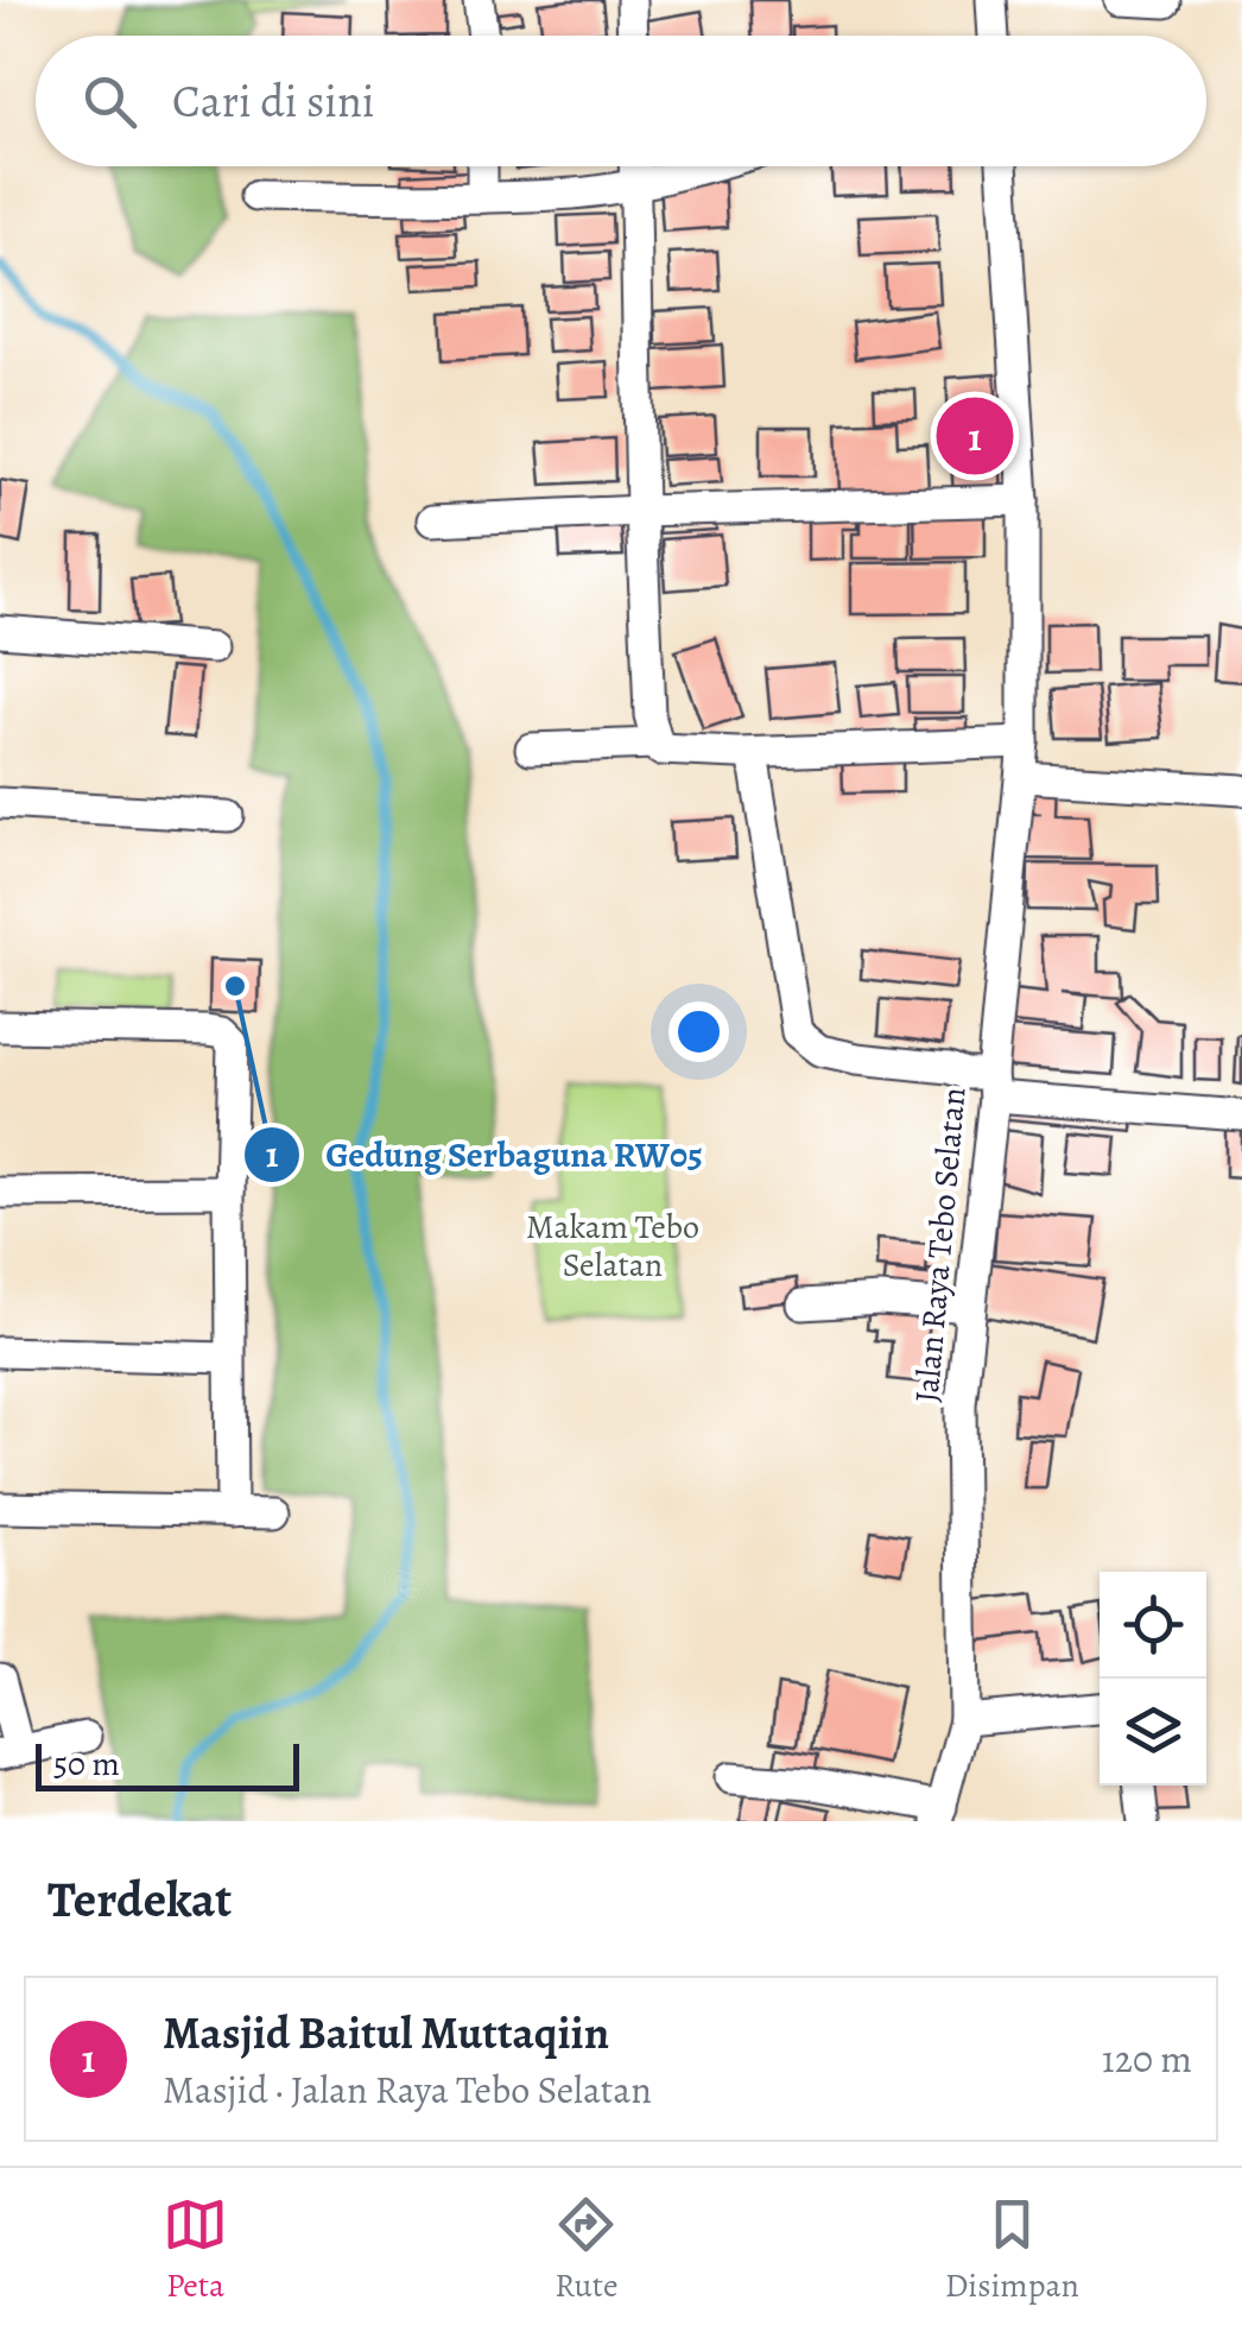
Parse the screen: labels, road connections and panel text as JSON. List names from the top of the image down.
{
  "streets": {
    "street": ["Jalan Raya Tebo Selatan"]
  },
  "parks": ["Makam Tebo Selatan"],
  "places": ["Gedung Serbaguna RW05"],
  "scale_bar": "50 m",
  "page": {
    "search": "Cari di sini",
    "pins": "1",
    "scale": "50 m",
    "heading": "Terdekat",
    "list": [
      {
        "mark": "1",
        "name": "Masjid Baitul Muttaqiin",
        "note": "Masjid · Jalan Raya Tebo Selatan",
        "value": "120 m"
      }
    ],
    "nav": ["Peta", "Rute", "Disimpan"]
  }
}
